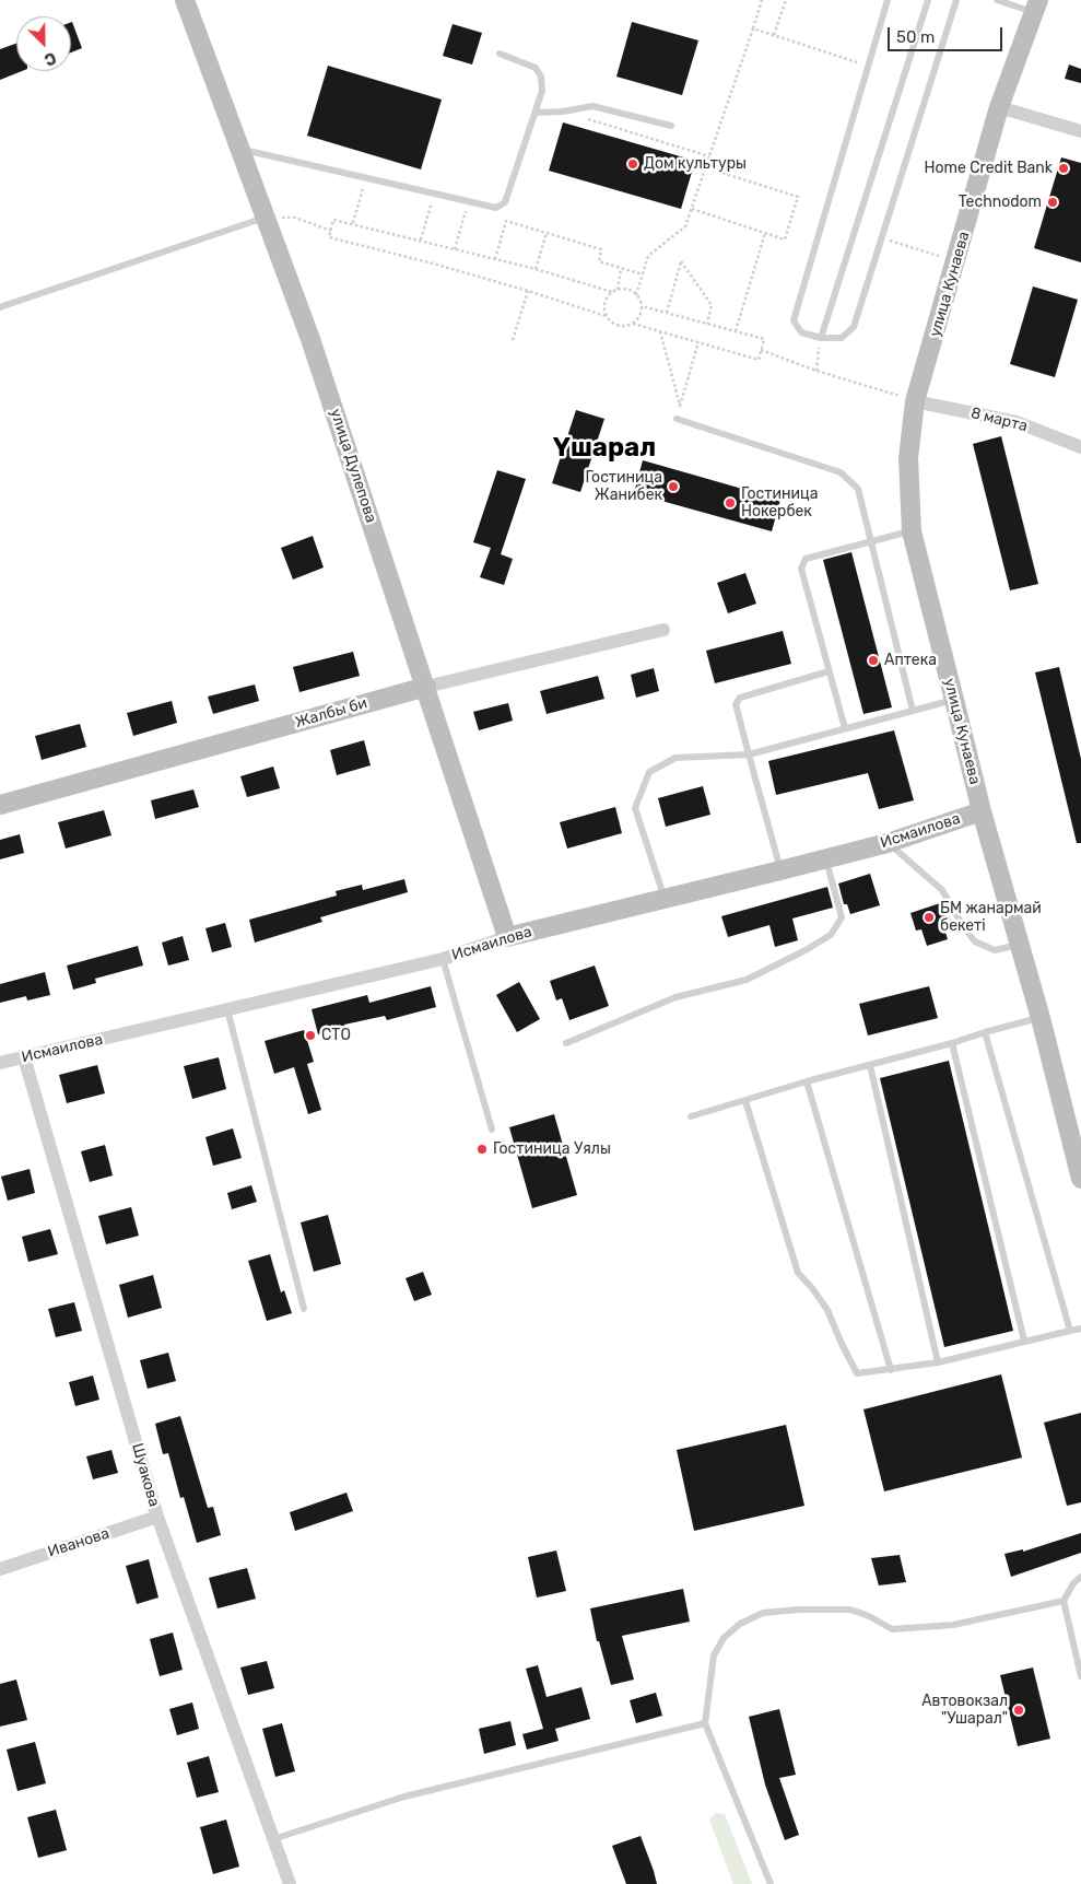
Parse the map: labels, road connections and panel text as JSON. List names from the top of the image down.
{
  "streets": {
    "street": [
      "улица Кунаева",
      "8 марта",
      "улица Дулепова",
      "Жалбы би",
      "Исмаилова",
      "Шуакова",
      "Иванова"
    ]
  },
  "crossings": [
    ["улица Кунаева", "8 марта"],
    ["улица Кунаева", "Исмаилова"],
    ["улица Дулепова", "Жалбы би"],
    ["улица Дулепова", "Исмаилова"],
    ["Исмаилова", "Шуакова"],
    ["Шуакова", "Иванова"]
  ],
  "districts": ["Үшарал"],
  "places": [
    "Дом культуры",
    "Home Credit Bank",
    "Technodom",
    "Гостиница Жанибек",
    "Гостиница Нокербек",
    "Аптека",
    "БМ жанармай бекеті",
    "СТО",
    "Гостиница Уялы",
    "Автовокзал \"Ушарал\""
  ],
  "scale_bar": "50 m",
  "north": "bottom right"
}
